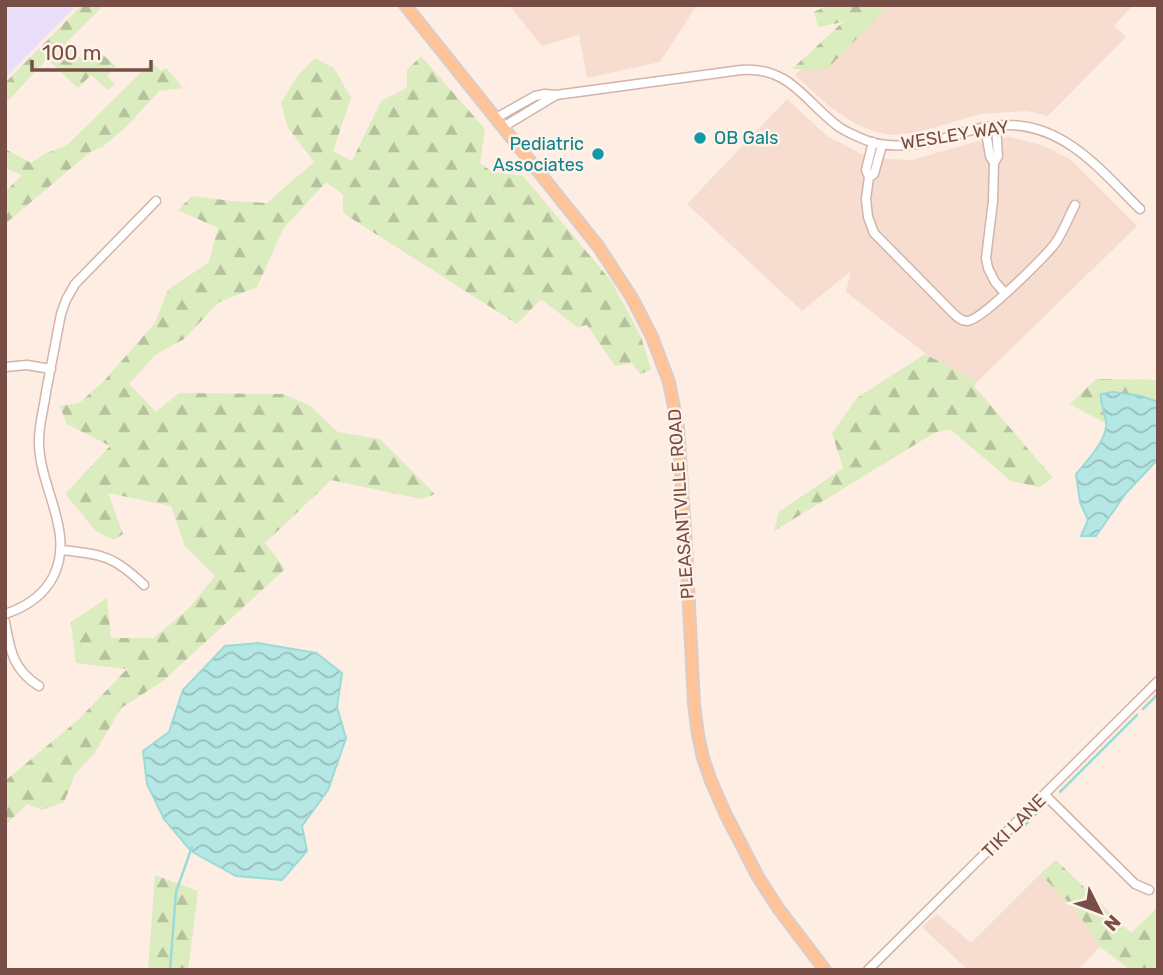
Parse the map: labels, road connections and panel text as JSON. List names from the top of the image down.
{
  "streets": {
    "main road": ["PLEASANTVILLE ROAD"],
    "street": ["WESLEY WAY", "TIKI LANE"]
  },
  "crossings": [
    ["WESLEY WAY", "PLEASANTVILLE ROAD"]
  ],
  "places": ["OB Gals", "Pediatric Associates"],
  "scale_bar": "100 m",
  "north": "bottom right"
}
